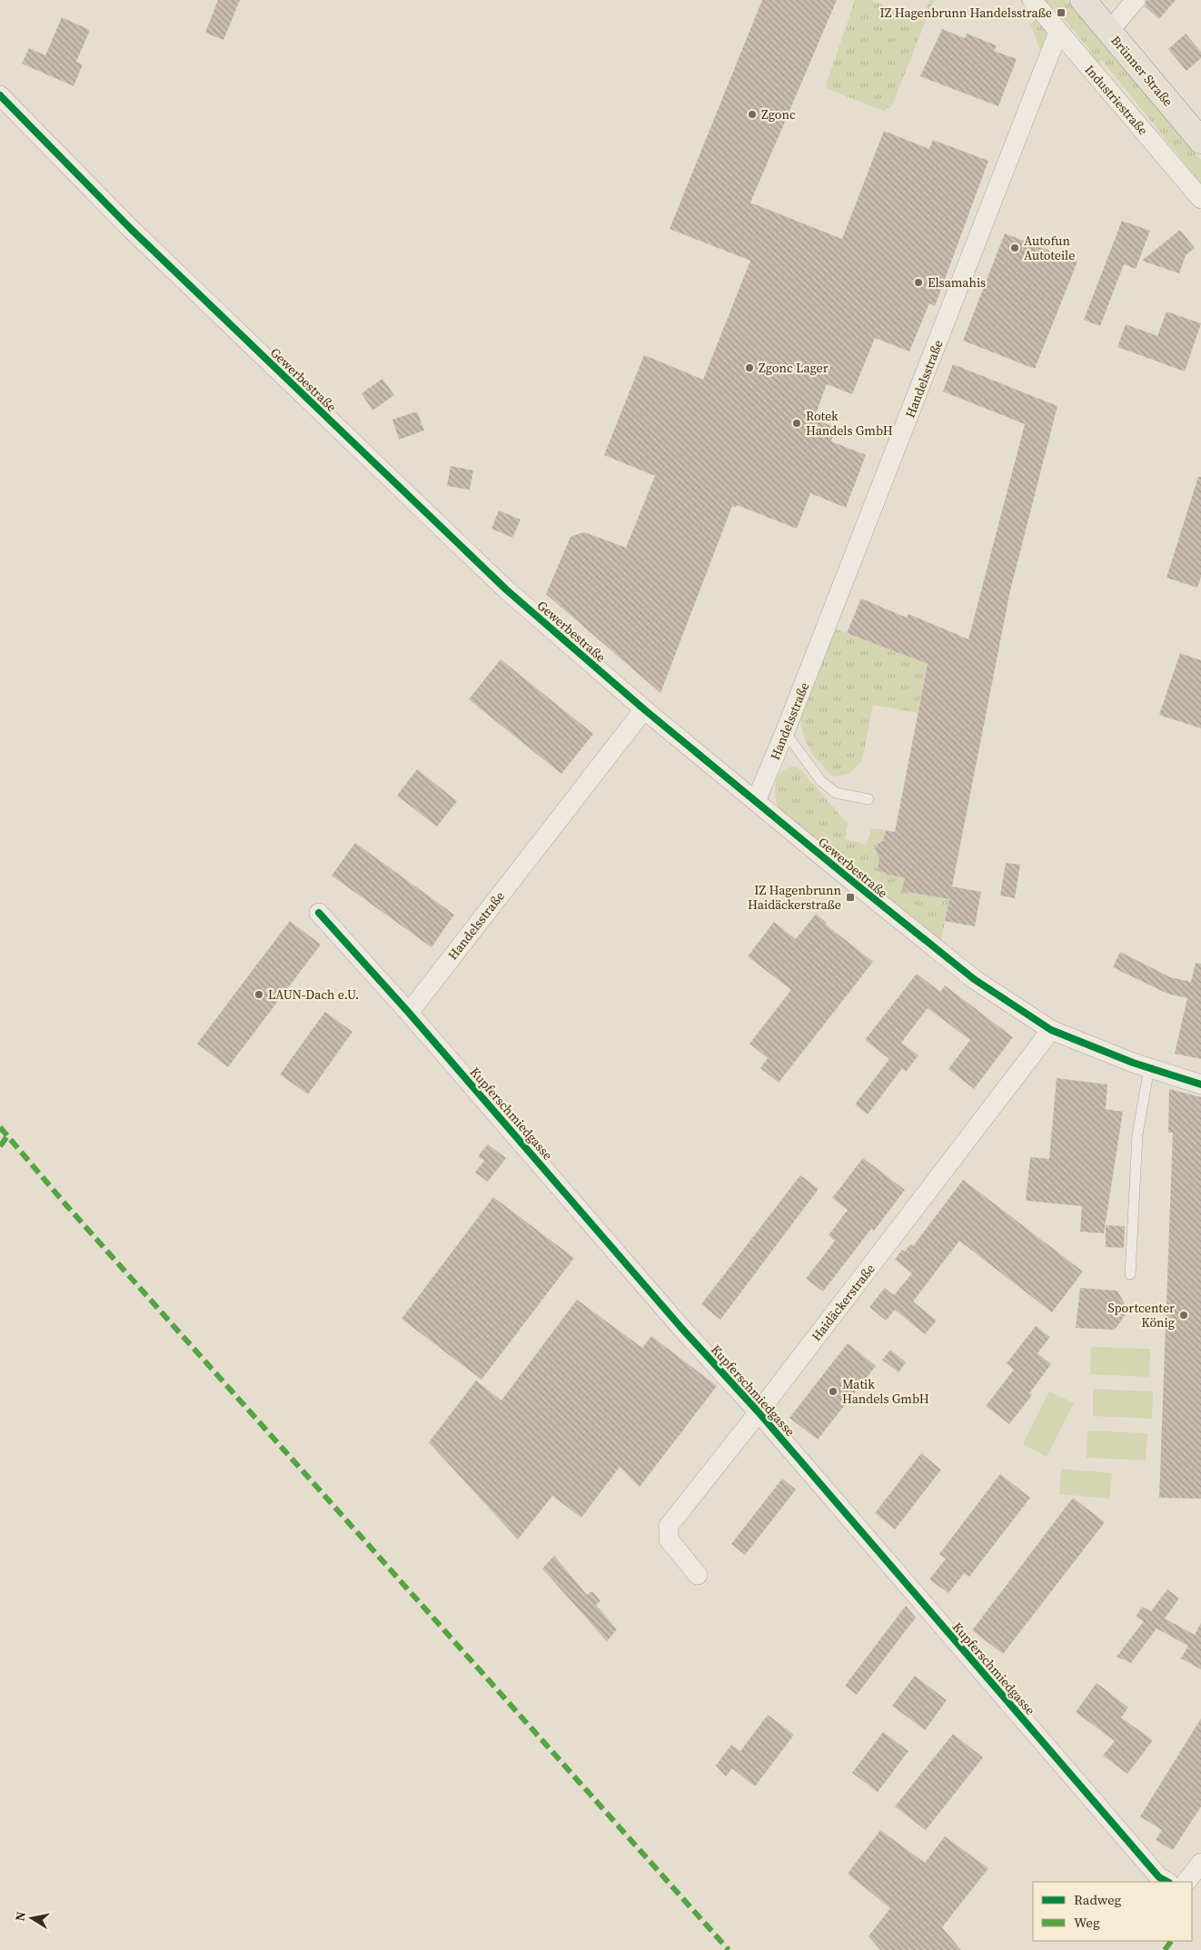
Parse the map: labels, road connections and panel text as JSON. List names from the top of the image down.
{
  "streets": {
    "main road": ["Brünner Straße"],
    "street": [
      "Industriestraße",
      "Handelsstraße",
      "Gewerbestraße",
      "Kupferschmiedgasse",
      "Haidäckerstraße"
    ]
  },
  "crossings": [
    ["Industriestraße", "Handelsstraße"],
    ["Handelsstraße", "Gewerbestraße"],
    ["Handelsstraße", "Kupferschmiedgasse"],
    ["Gewerbestraße", "Haidäckerstraße"],
    ["Kupferschmiedgasse", "Haidäckerstraße"]
  ],
  "places": {
    "transit": ["IZ Hagenbrunn Handelsstraße", "IZ Hagenbrunn Haidäckerstraße"],
    "other": [
      "Zgonc",
      "Autofun Autoteile",
      "Elsamahis",
      "Zgonc Lager",
      "Rotek Handels GmbH",
      "LAUN-Dach e.U.",
      "Sportcenter König",
      "Matik Handels GmbH"
    ]
  },
  "legend": ["Radweg", "Weg"],
  "north": "left"
}
